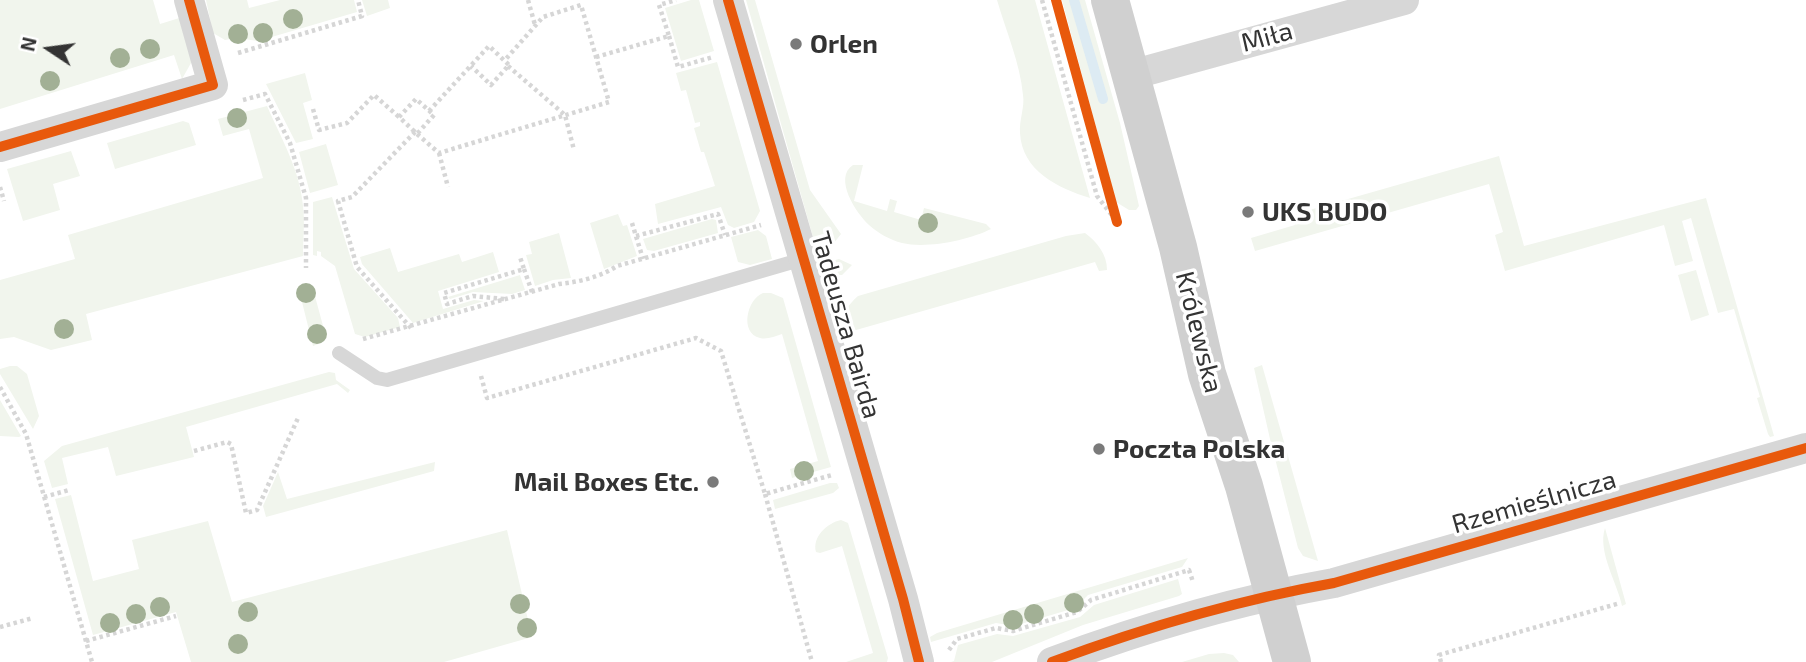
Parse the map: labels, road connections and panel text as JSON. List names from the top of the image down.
{
  "streets": {
    "main road": ["Królewska"],
    "street": ["Miła", "Tadeusza Bairda", "Rzemieślnicza"]
  },
  "crossings": [
    ["Miła", "Królewska"],
    ["Królewska", "Rzemieślnicza"]
  ],
  "places": [
    "Orlen",
    "UKS BUDO",
    "Poczta Polska",
    "Mail Boxes Etc."
  ],
  "north": "left"
}
